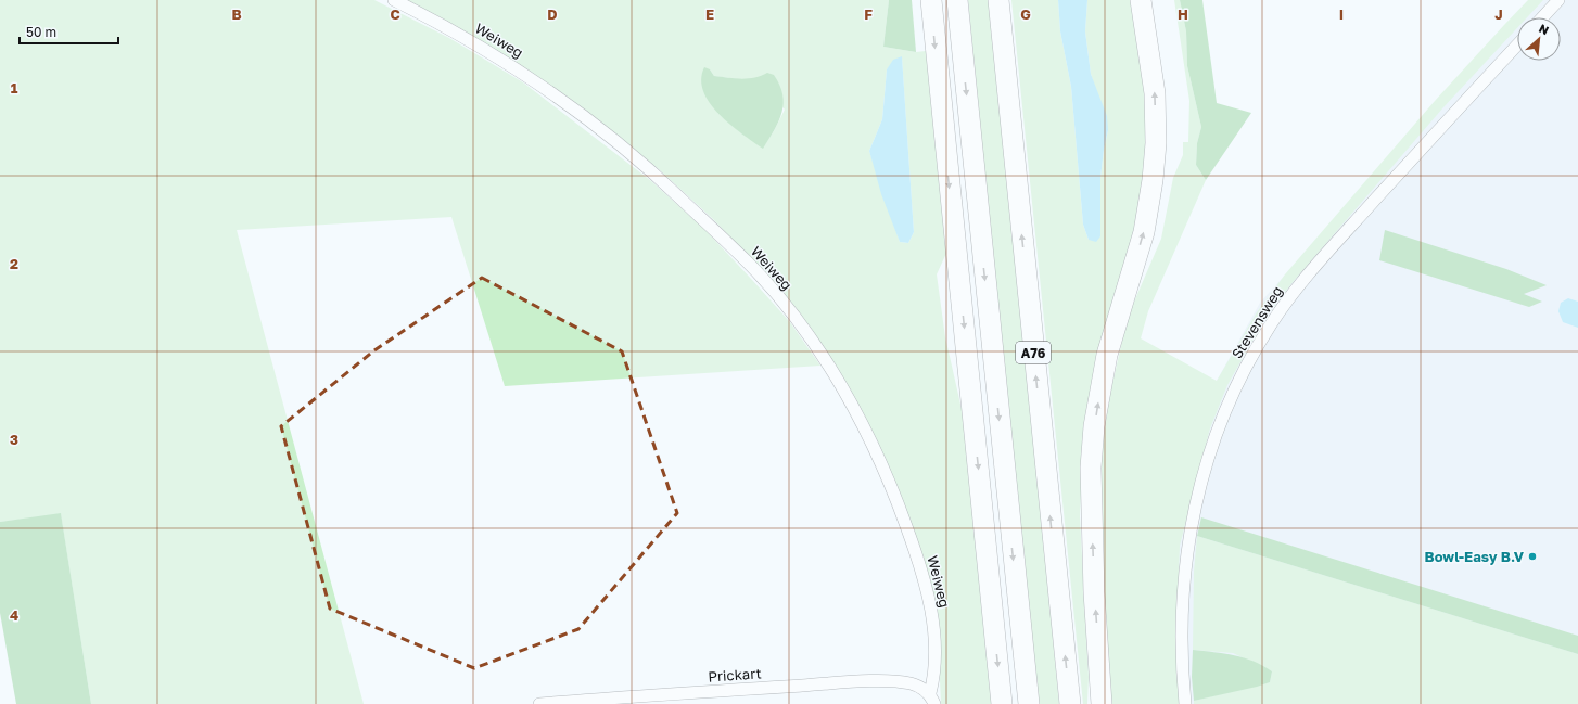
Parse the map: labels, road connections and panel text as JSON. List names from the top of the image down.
{
  "streets": {
    "highway": ["A76"],
    "street": ["Weiweg", "Stevensweg", "Prickart"]
  },
  "crossings": [
    ["Weiweg", "Prickart"]
  ],
  "places": ["Bowl-Easy B.V"],
  "scale_bar": "50 m",
  "north": "top right",
  "grid": {
    "columns": [
      "B",
      "C",
      "D",
      "E",
      "F",
      "G",
      "H",
      "I",
      "J"
    ],
    "rows": [
      "1",
      "2",
      "3",
      "4"
    ]
  }
}
